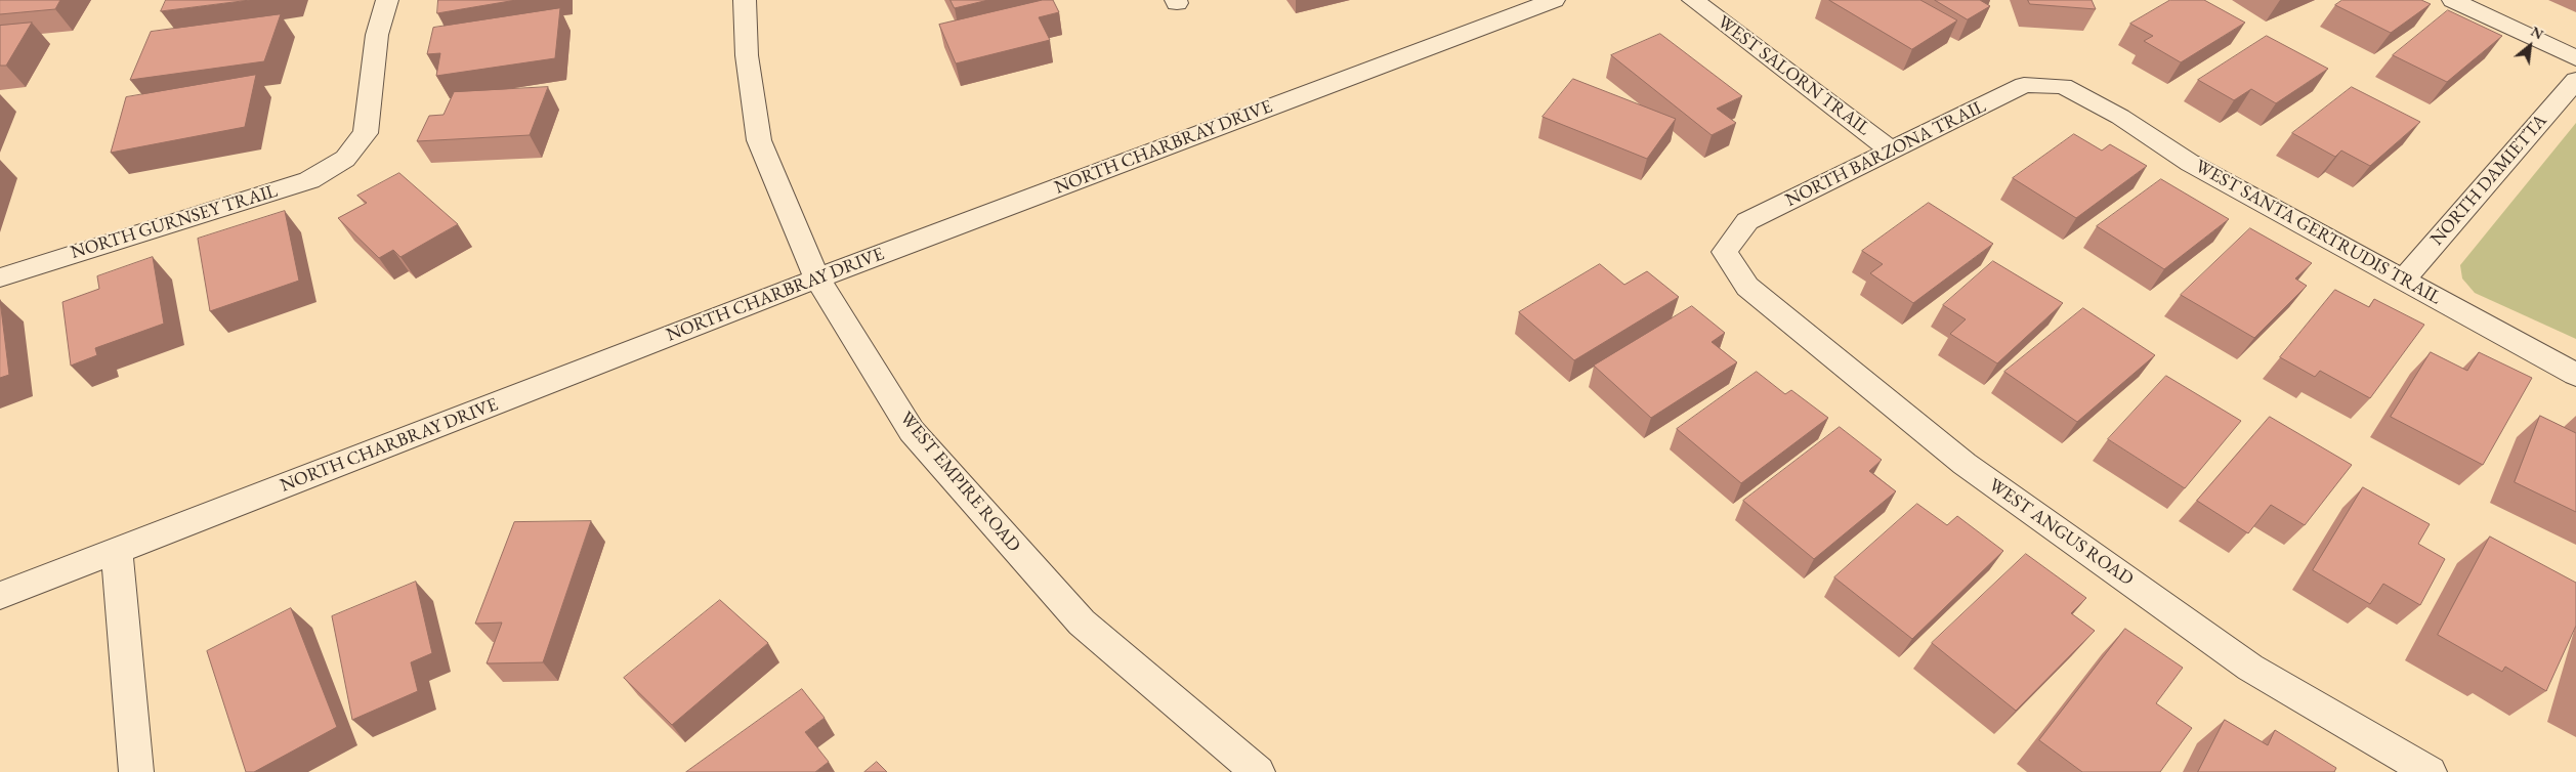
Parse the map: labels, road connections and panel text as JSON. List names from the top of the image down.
{
  "streets": {
    "street": [
      "WEST SALORN TRAIL",
      "NORTH CHARBRAY DRIVE",
      "NORTH BARZONA TRAIL",
      "NORTH DAMIETTA",
      "NORTH GURNSEY TRAIL",
      "WEST SANTA GERTRUDIS TRAIL",
      "WEST EMPIRE ROAD",
      "WEST ANGUS ROAD"
    ]
  },
  "crossings": [
    ["WEST SALORN TRAIL", "NORTH BARZONA TRAIL"],
    ["NORTH CHARBRAY DRIVE", "WEST EMPIRE ROAD"],
    ["NORTH BARZONA TRAIL", "WEST SANTA GERTRUDIS TRAIL"],
    ["NORTH BARZONA TRAIL", "WEST ANGUS ROAD"],
    ["NORTH DAMIETTA", "WEST SANTA GERTRUDIS TRAIL"]
  ],
  "north": "top right"
}
